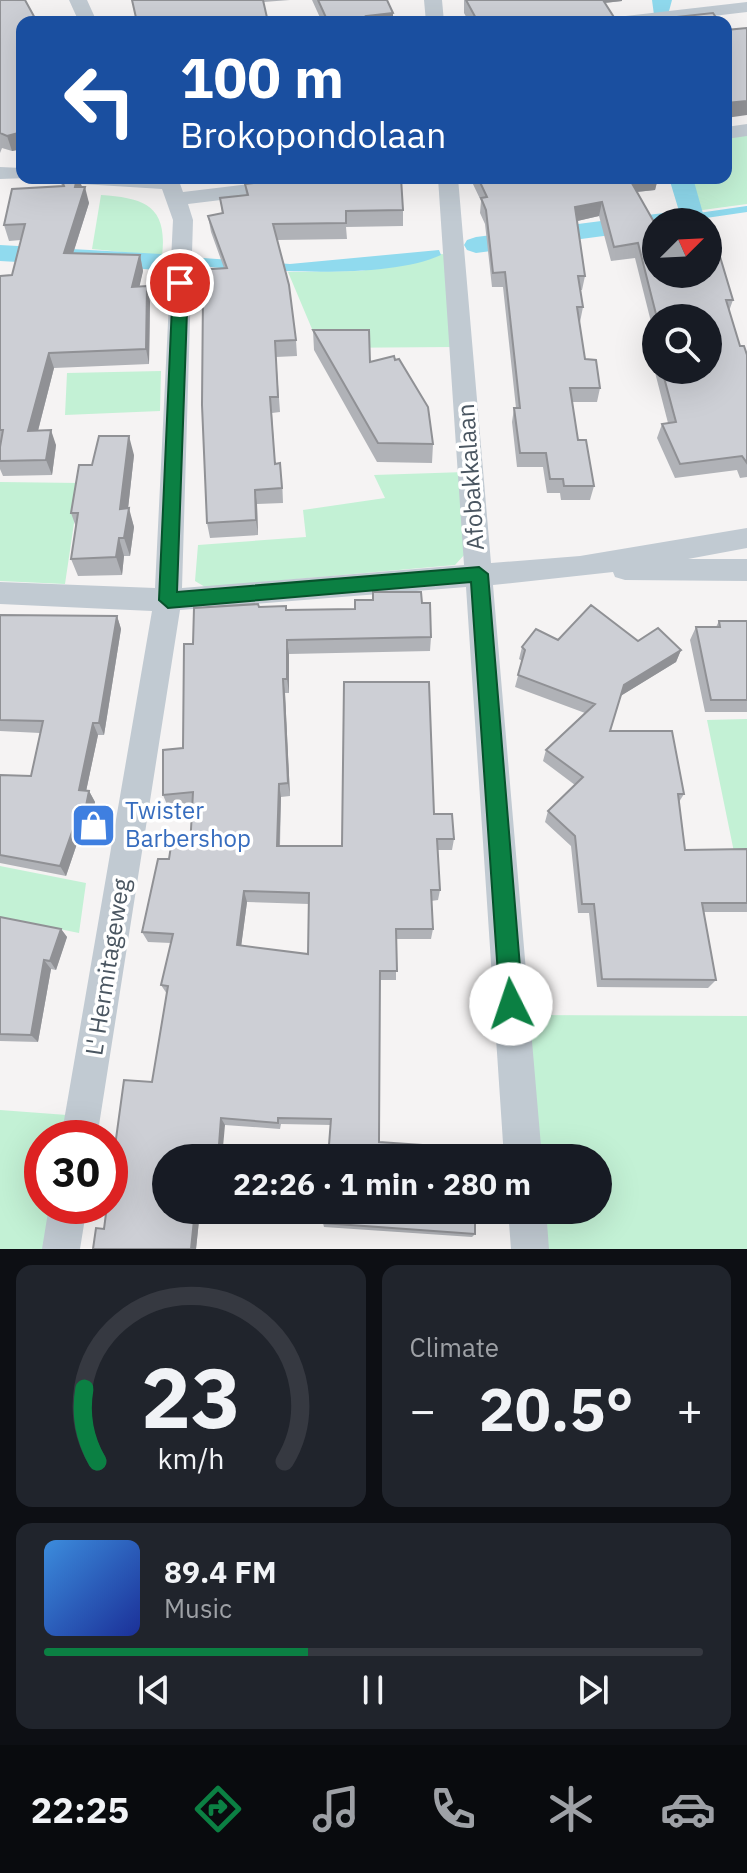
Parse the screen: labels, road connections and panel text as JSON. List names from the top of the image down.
{
  "streets": {
    "street": ["Afobakkalaan", "L' Hermitageweg"]
  },
  "places": {
    "shop": ["Twister Barbershop"]
  },
  "north": "top right",
  "page": {
    "turn": ["100 m", "Brokopondolaan"],
    "limit": "30",
    "trip": "22:26 · 1 min · 280 m",
    "tile": "Climate",
    "heat": ["−", "20.5°", "+"],
    "song": ["89.4 FM", "Music"],
    "tabs": "22:25",
    "gauge": ["23", "km/h"]
  }
}
